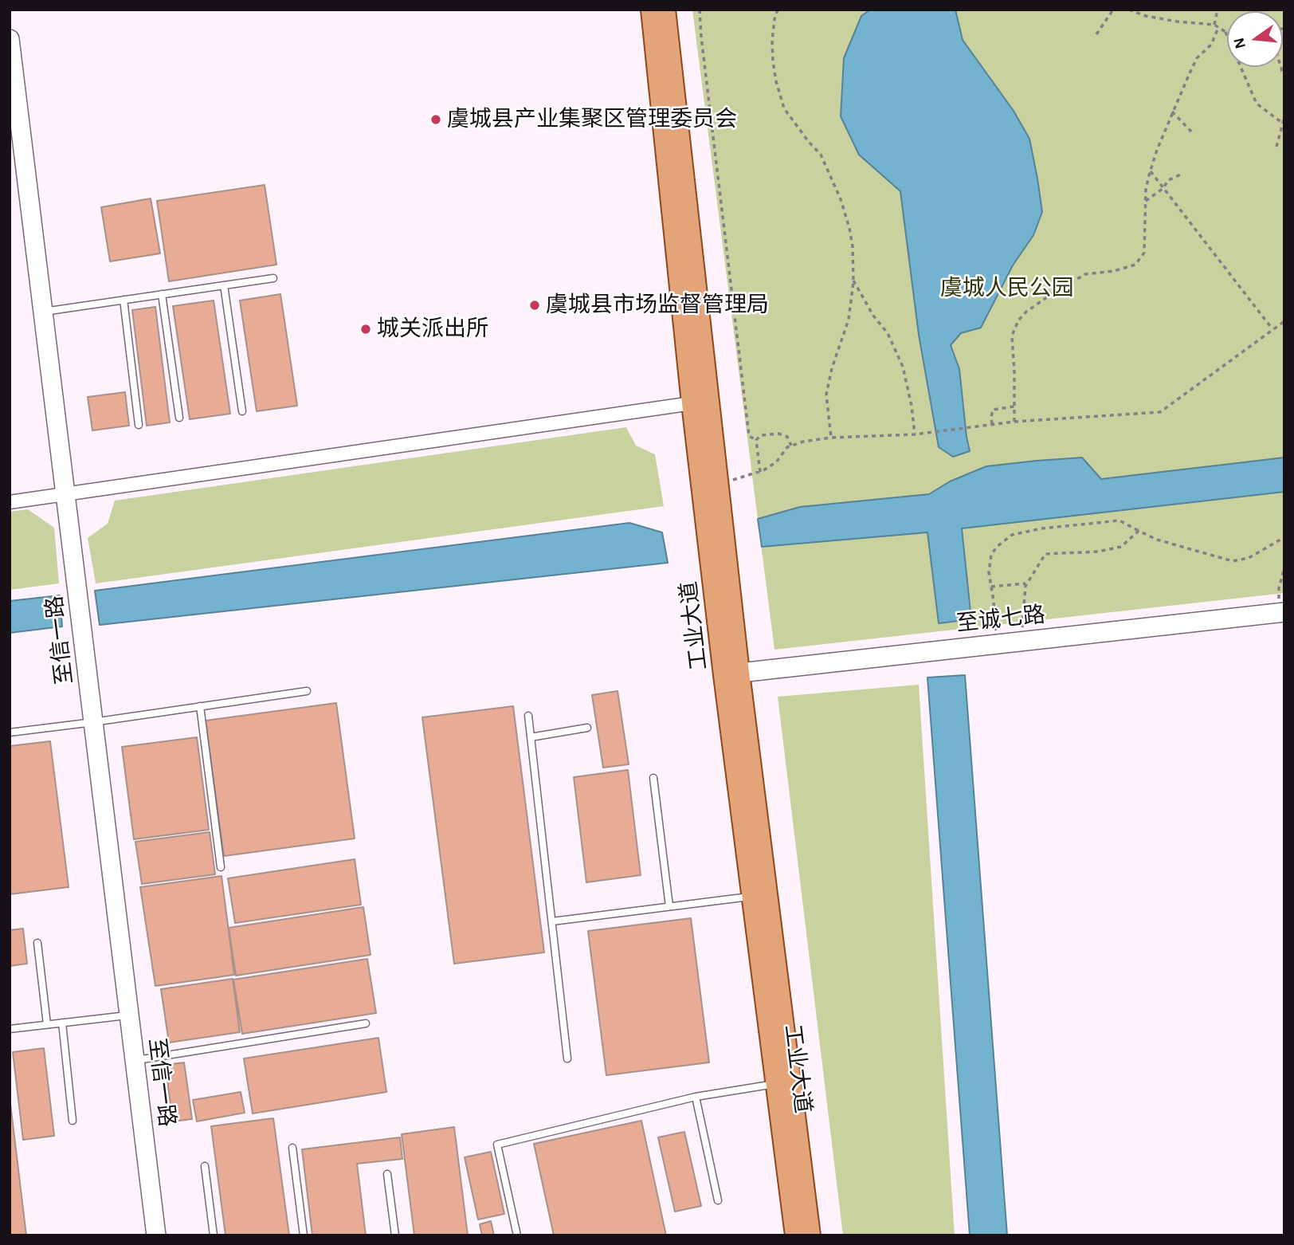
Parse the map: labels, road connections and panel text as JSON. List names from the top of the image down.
{
  "streets": {
    "main road": ["工业大道"],
    "street": ["至诚七路", "至信一路"]
  },
  "crossings": [
    ["至诚七路", "工业大道"]
  ],
  "parks": ["虞城人民公园"],
  "places": ["虞城县产业集聚区管理委员会", "虞城县市场监督管理局", "城关派出所"],
  "north": "left"
}
